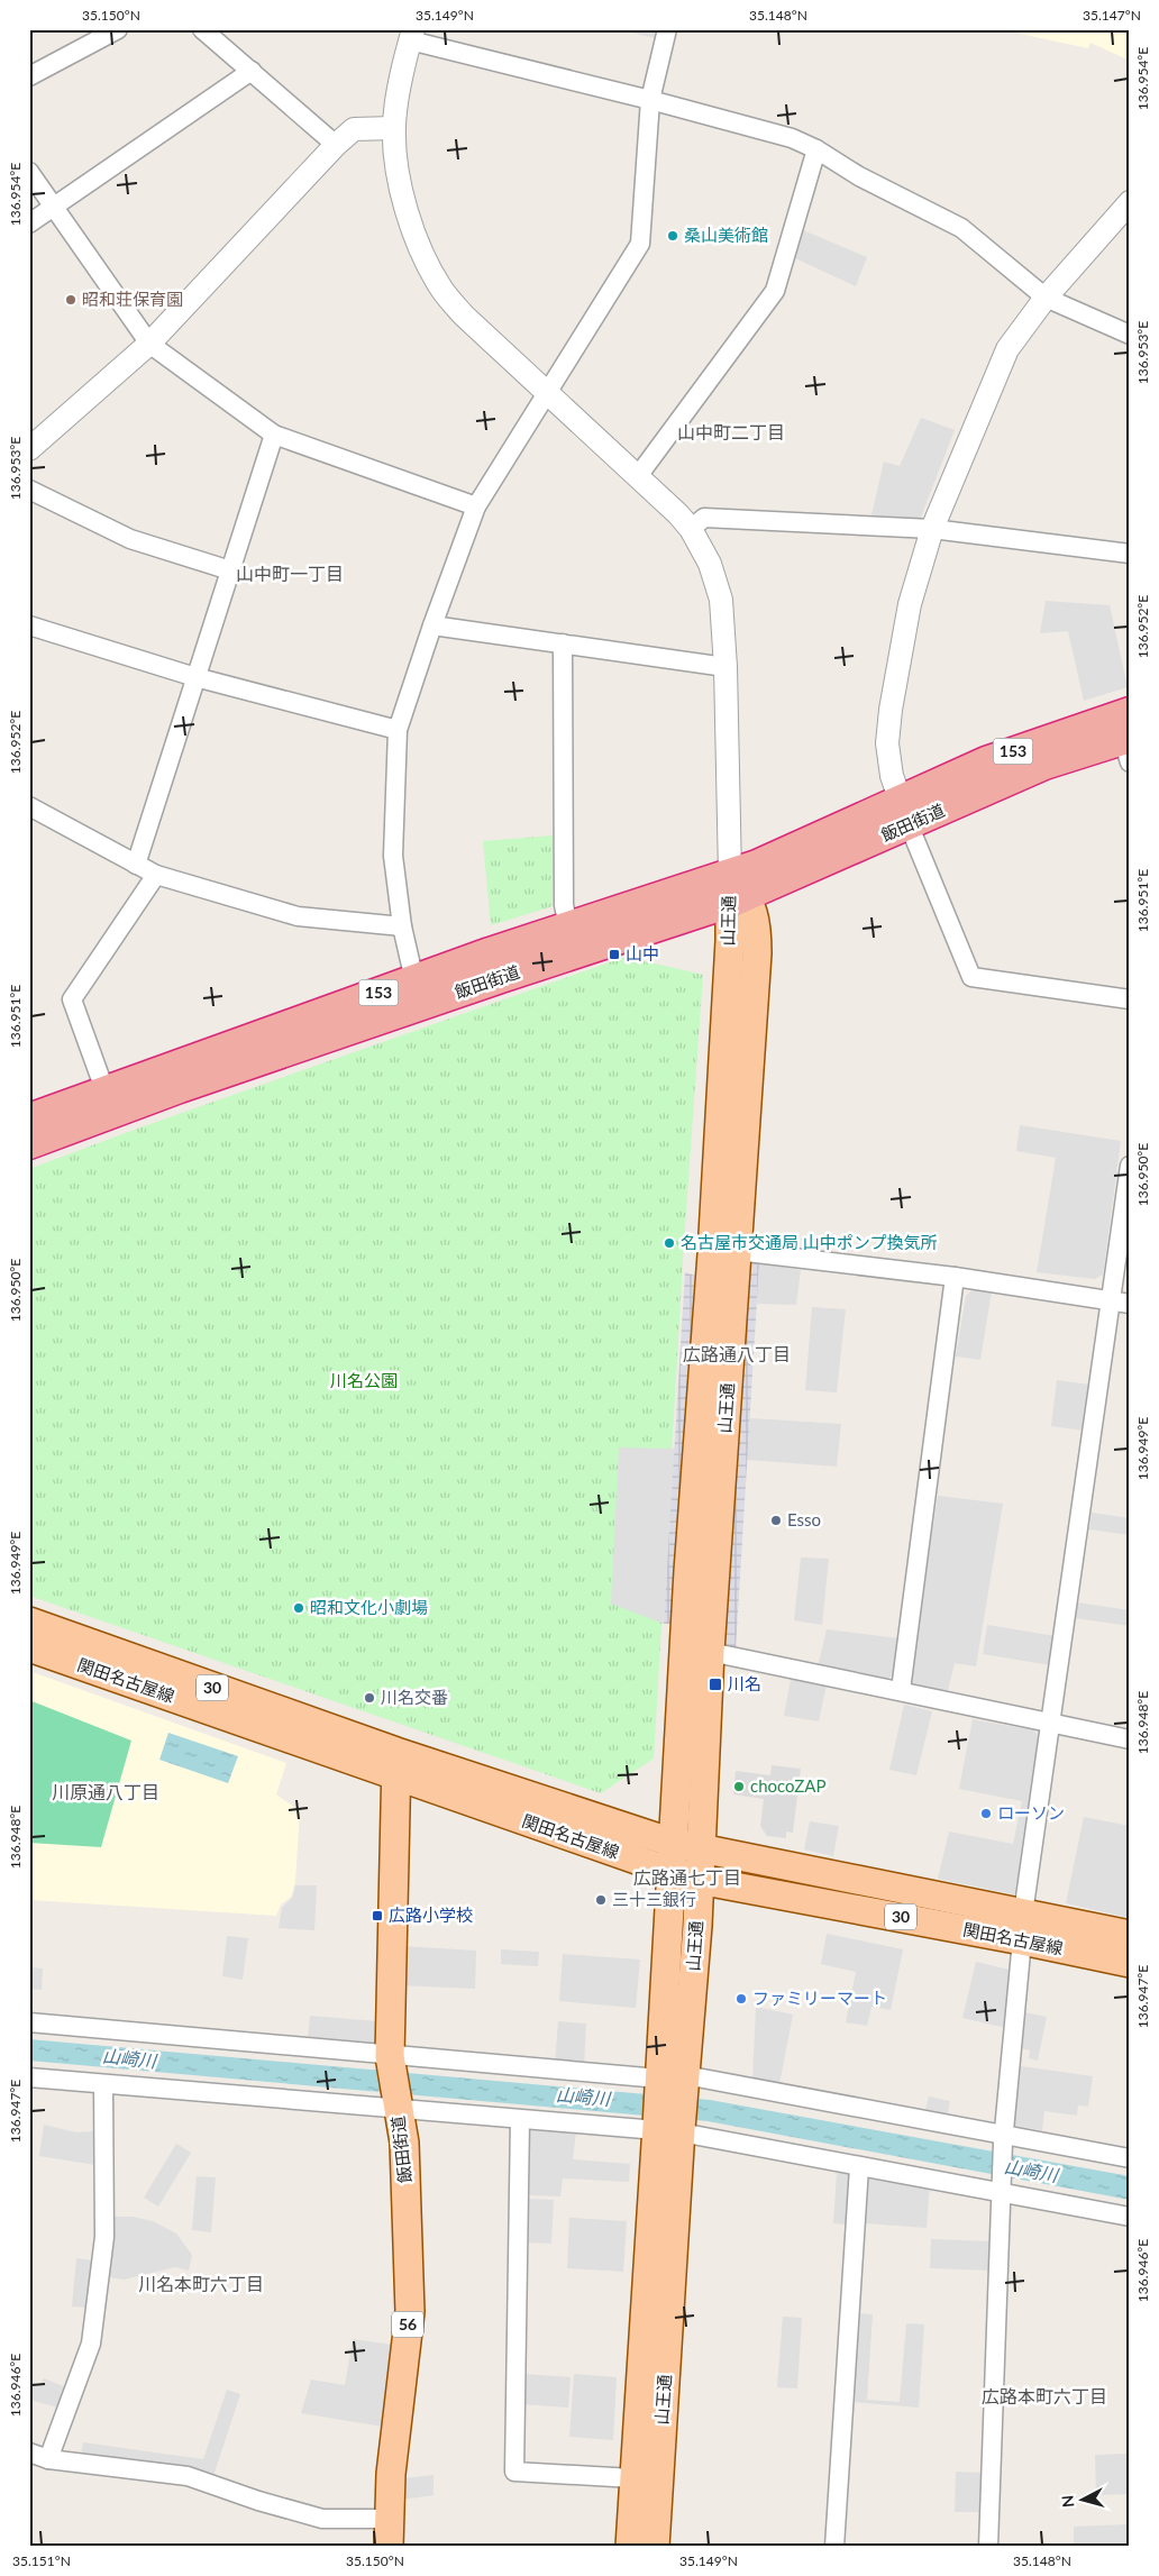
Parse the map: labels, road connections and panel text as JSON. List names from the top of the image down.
{
  "streets": {
    "highway": ["153", "飯田街道"],
    "main road": [
      "山王通",
      "関田名古屋線",
      "30",
      "56"
    ]
  },
  "crossings": [
    ["飯田街道", "山王通"],
    ["飯田街道", "関田名古屋線"],
    ["山王通", "関田名古屋線"]
  ],
  "districts": [
    "山中町二丁目",
    "山中町一丁目",
    "広路通八丁目",
    "川原通八丁目",
    "広路通七丁目",
    "川名本町六丁目",
    "広路本町六丁目"
  ],
  "water": ["山崎川"],
  "parks": ["川名公園"],
  "places": {
    "other": [
      "桑山美術館",
      "昭和荘保育園",
      "名古屋市交通局 山中ポンプ換気所",
      "Esso",
      "昭和文化小劇場",
      "川名交番",
      "chocoZAP",
      "ローソン",
      "三十三銀行",
      "ファミリーマート"
    ],
    "transit": ["山中", "川名", "広路小学校"]
  },
  "north": "left",
  "coordinates": [
    "35.150°N",
    "35.149°N",
    "35.148°N",
    "35.147°N",
    "136.954°E",
    "136.953°E",
    "136.952°E",
    "136.951°E",
    "136.950°E",
    "136.949°E",
    "136.948°E",
    "136.947°E",
    "136.946°E",
    "35.151°N"
  ]
}
